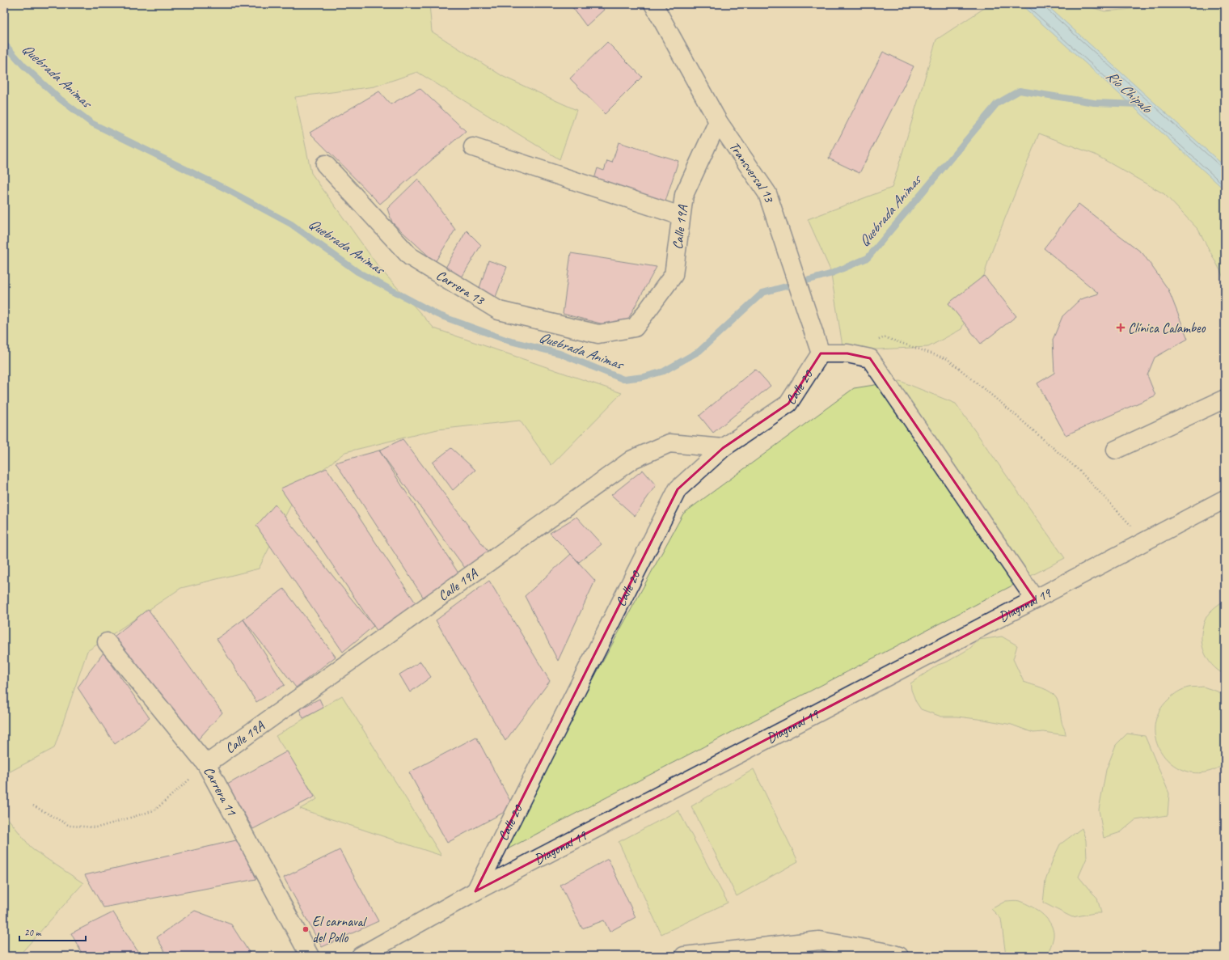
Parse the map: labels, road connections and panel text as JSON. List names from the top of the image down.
{
  "streets": {
    "street": [
      "Transversal 13",
      "Calle 19A",
      "Carrera 13",
      "Calle 20",
      "Diagonal 19",
      "Carrera 11"
    ]
  },
  "crossings": [
    ["Transversal 13", "Calle 19A"],
    ["Transversal 13", "Calle 20"],
    ["Calle 19A", "Carrera 13"],
    ["Calle 19A", "Calle 20"],
    ["Calle 19A", "Carrera 11"],
    ["Calle 20", "Diagonal 19"]
  ],
  "water": ["Quebrada Animas", "Río Chipalo"],
  "places": {
    "health": ["Clínica Calambeo"],
    "other": ["El carnaval del Pollo"]
  },
  "scale_bar": "20 m"
}
